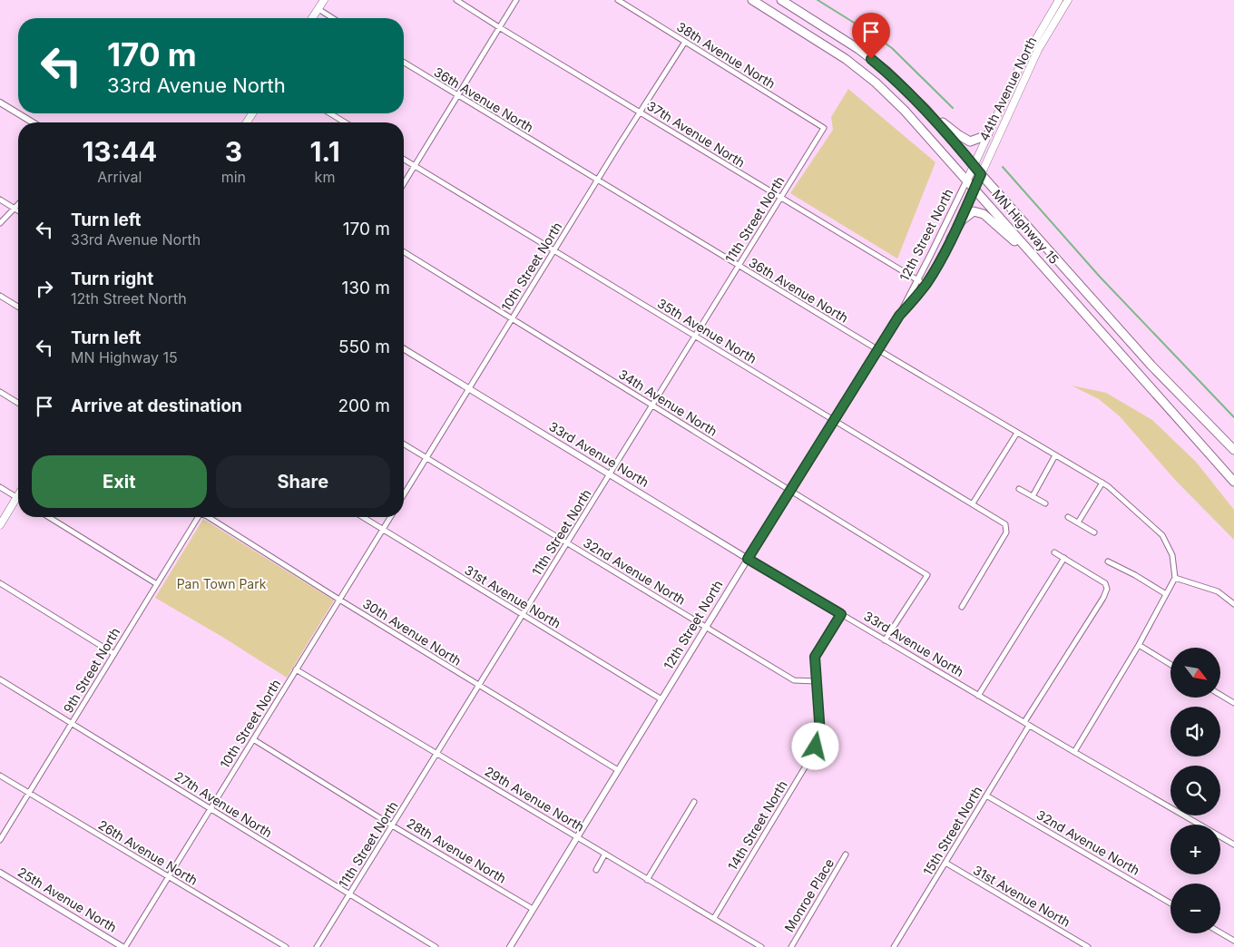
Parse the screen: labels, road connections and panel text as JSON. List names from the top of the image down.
{
  "streets": {
    "highway": ["MN Highway 15"],
    "main road": ["44th Avenue North", "12th Street North"],
    "street": [
      "38th Avenue North",
      "36th Avenue North",
      "37th Avenue North",
      "11th Street North",
      "10th Street North",
      "35th Avenue North",
      "34th Avenue North",
      "33rd Avenue North",
      "32nd Avenue North",
      "31st Avenue North",
      "30th Avenue North",
      "9th Street North",
      "29th Avenue North",
      "27th Avenue North",
      "14th Street North",
      "15th Street North",
      "28th Avenue North",
      "26th Avenue North",
      "Monroe Place",
      "25th Avenue North"
    ]
  },
  "crossings": [
    ["38th Avenue North", "11th Street North"],
    ["38th Avenue North", "10th Street North"],
    ["44th Avenue North", "MN Highway 15"],
    ["44th Avenue North", "12th Street North"],
    ["36th Avenue North", "11th Street North"],
    ["36th Avenue North", "12th Street North"],
    ["36th Avenue North", "10th Street North"],
    ["37th Avenue North", "11th Street North"],
    ["37th Avenue North", "12th Street North"],
    ["37th Avenue North", "10th Street North"],
    ["11th Street North", "35th Avenue North"],
    ["11th Street North", "34th Avenue North"],
    ["11th Street North", "33rd Avenue North"],
    ["11th Street North", "32nd Avenue North"],
    ["11th Street North", "31st Avenue North"],
    ["11th Street North", "30th Avenue North"],
    ["11th Street North", "29th Avenue North"],
    ["11th Street North", "27th Avenue North"],
    ["11th Street North", "28th Avenue North"],
    ["MN Highway 15", "12th Street North"],
    ["12th Street North", "35th Avenue North"],
    ["12th Street North", "34th Avenue North"],
    ["12th Street North", "33rd Avenue North"],
    ["12th Street North", "32nd Avenue North"],
    ["12th Street North", "31st Avenue North"],
    ["12th Street North", "30th Avenue North"],
    ["12th Street North", "29th Avenue North"],
    ["12th Street North", "28th Avenue North"],
    ["10th Street North", "35th Avenue North"],
    ["10th Street North", "34th Avenue North"],
    ["10th Street North", "33rd Avenue North"],
    ["10th Street North", "32nd Avenue North"],
    ["10th Street North", "31st Avenue North"],
    ["10th Street North", "30th Avenue North"],
    ["10th Street North", "29th Avenue North"],
    ["10th Street North", "27th Avenue North"],
    ["10th Street North", "28th Avenue North"],
    ["10th Street North", "26th Avenue North"],
    ["10th Street North", "25th Avenue North"],
    ["34th Avenue North", "33rd Avenue North"],
    ["33rd Avenue North", "14th Street North"],
    ["33rd Avenue North", "15th Street North"],
    ["32nd Avenue North", "14th Street North"],
    ["32nd Avenue North", "15th Street North"],
    ["31st Avenue North", "15th Street North"],
    ["9th Street North", "27th Avenue North"],
    ["9th Street North", "26th Avenue North"],
    ["29th Avenue North", "14th Street North"]
  ],
  "parks": ["Pan Town Park"],
  "north": "bottom right",
  "page": {
    "turn": ["170 m", "33rd Avenue North"],
    "eta": [
      "13:44",
      "Arrival",
      "3",
      "min",
      "1.1",
      "km"
    ],
    "list": [
      {
        "name": "Turn left",
        "note": "33rd Avenue North",
        "value": "170 m"
      },
      {
        "name": "Turn right",
        "note": "12th Street North",
        "value": "130 m"
      },
      {
        "name": "Turn left",
        "note": "MN Highway 15",
        "value": "550 m"
      },
      {
        "name": "Arrive at destination",
        "value": "200 m"
      }
    ],
    "buttons": ["Exit", "Share"],
    "map_buttons": ["+", "−"]
  }
}
